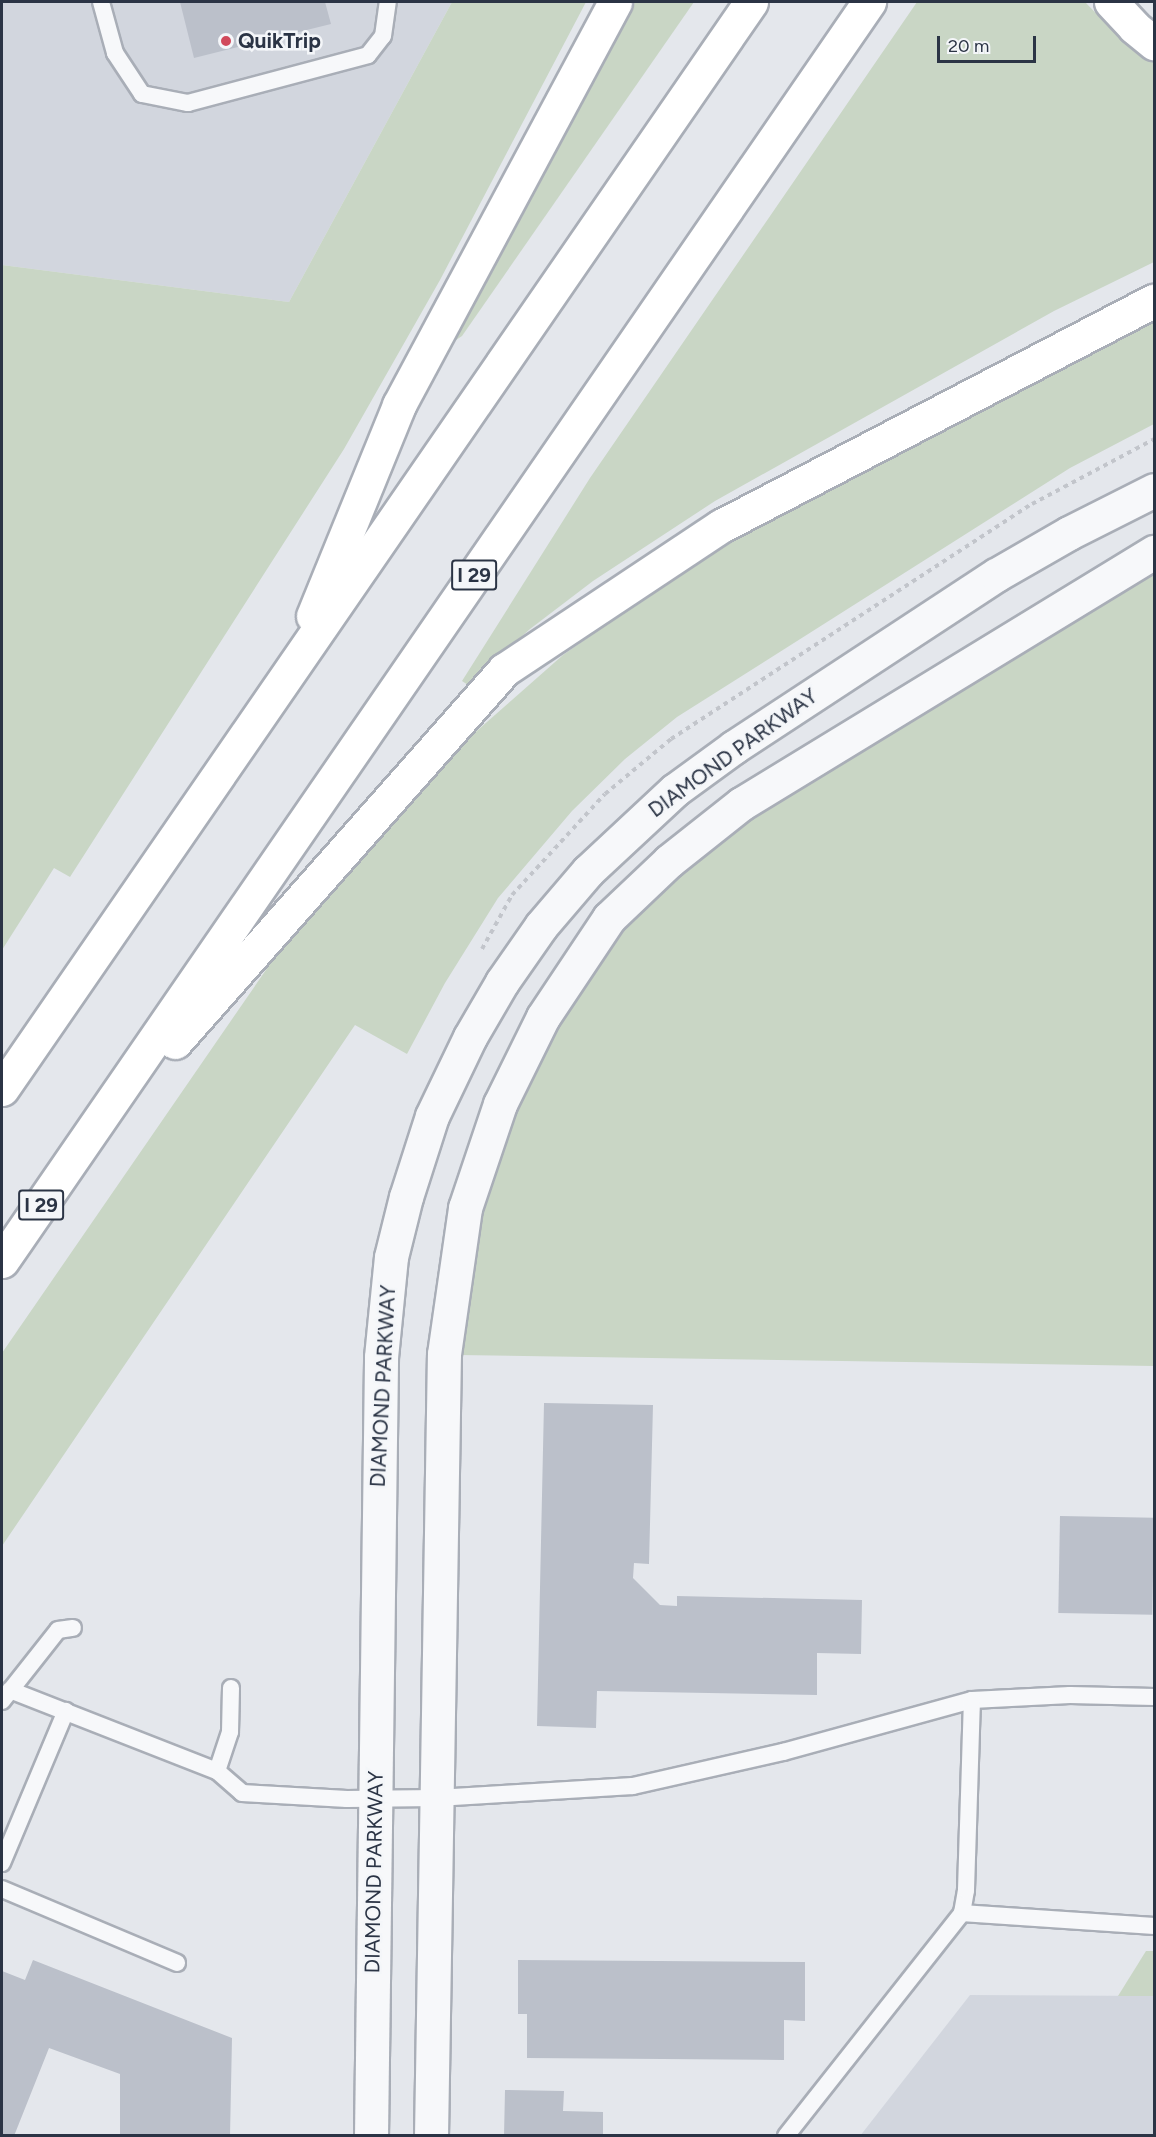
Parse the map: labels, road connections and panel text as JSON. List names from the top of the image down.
{
  "streets": {
    "highway": ["I 29"],
    "street": ["DIAMOND PARKWAY"]
  },
  "places": ["QuikTrip"],
  "scale_bar": "20 m"
}
